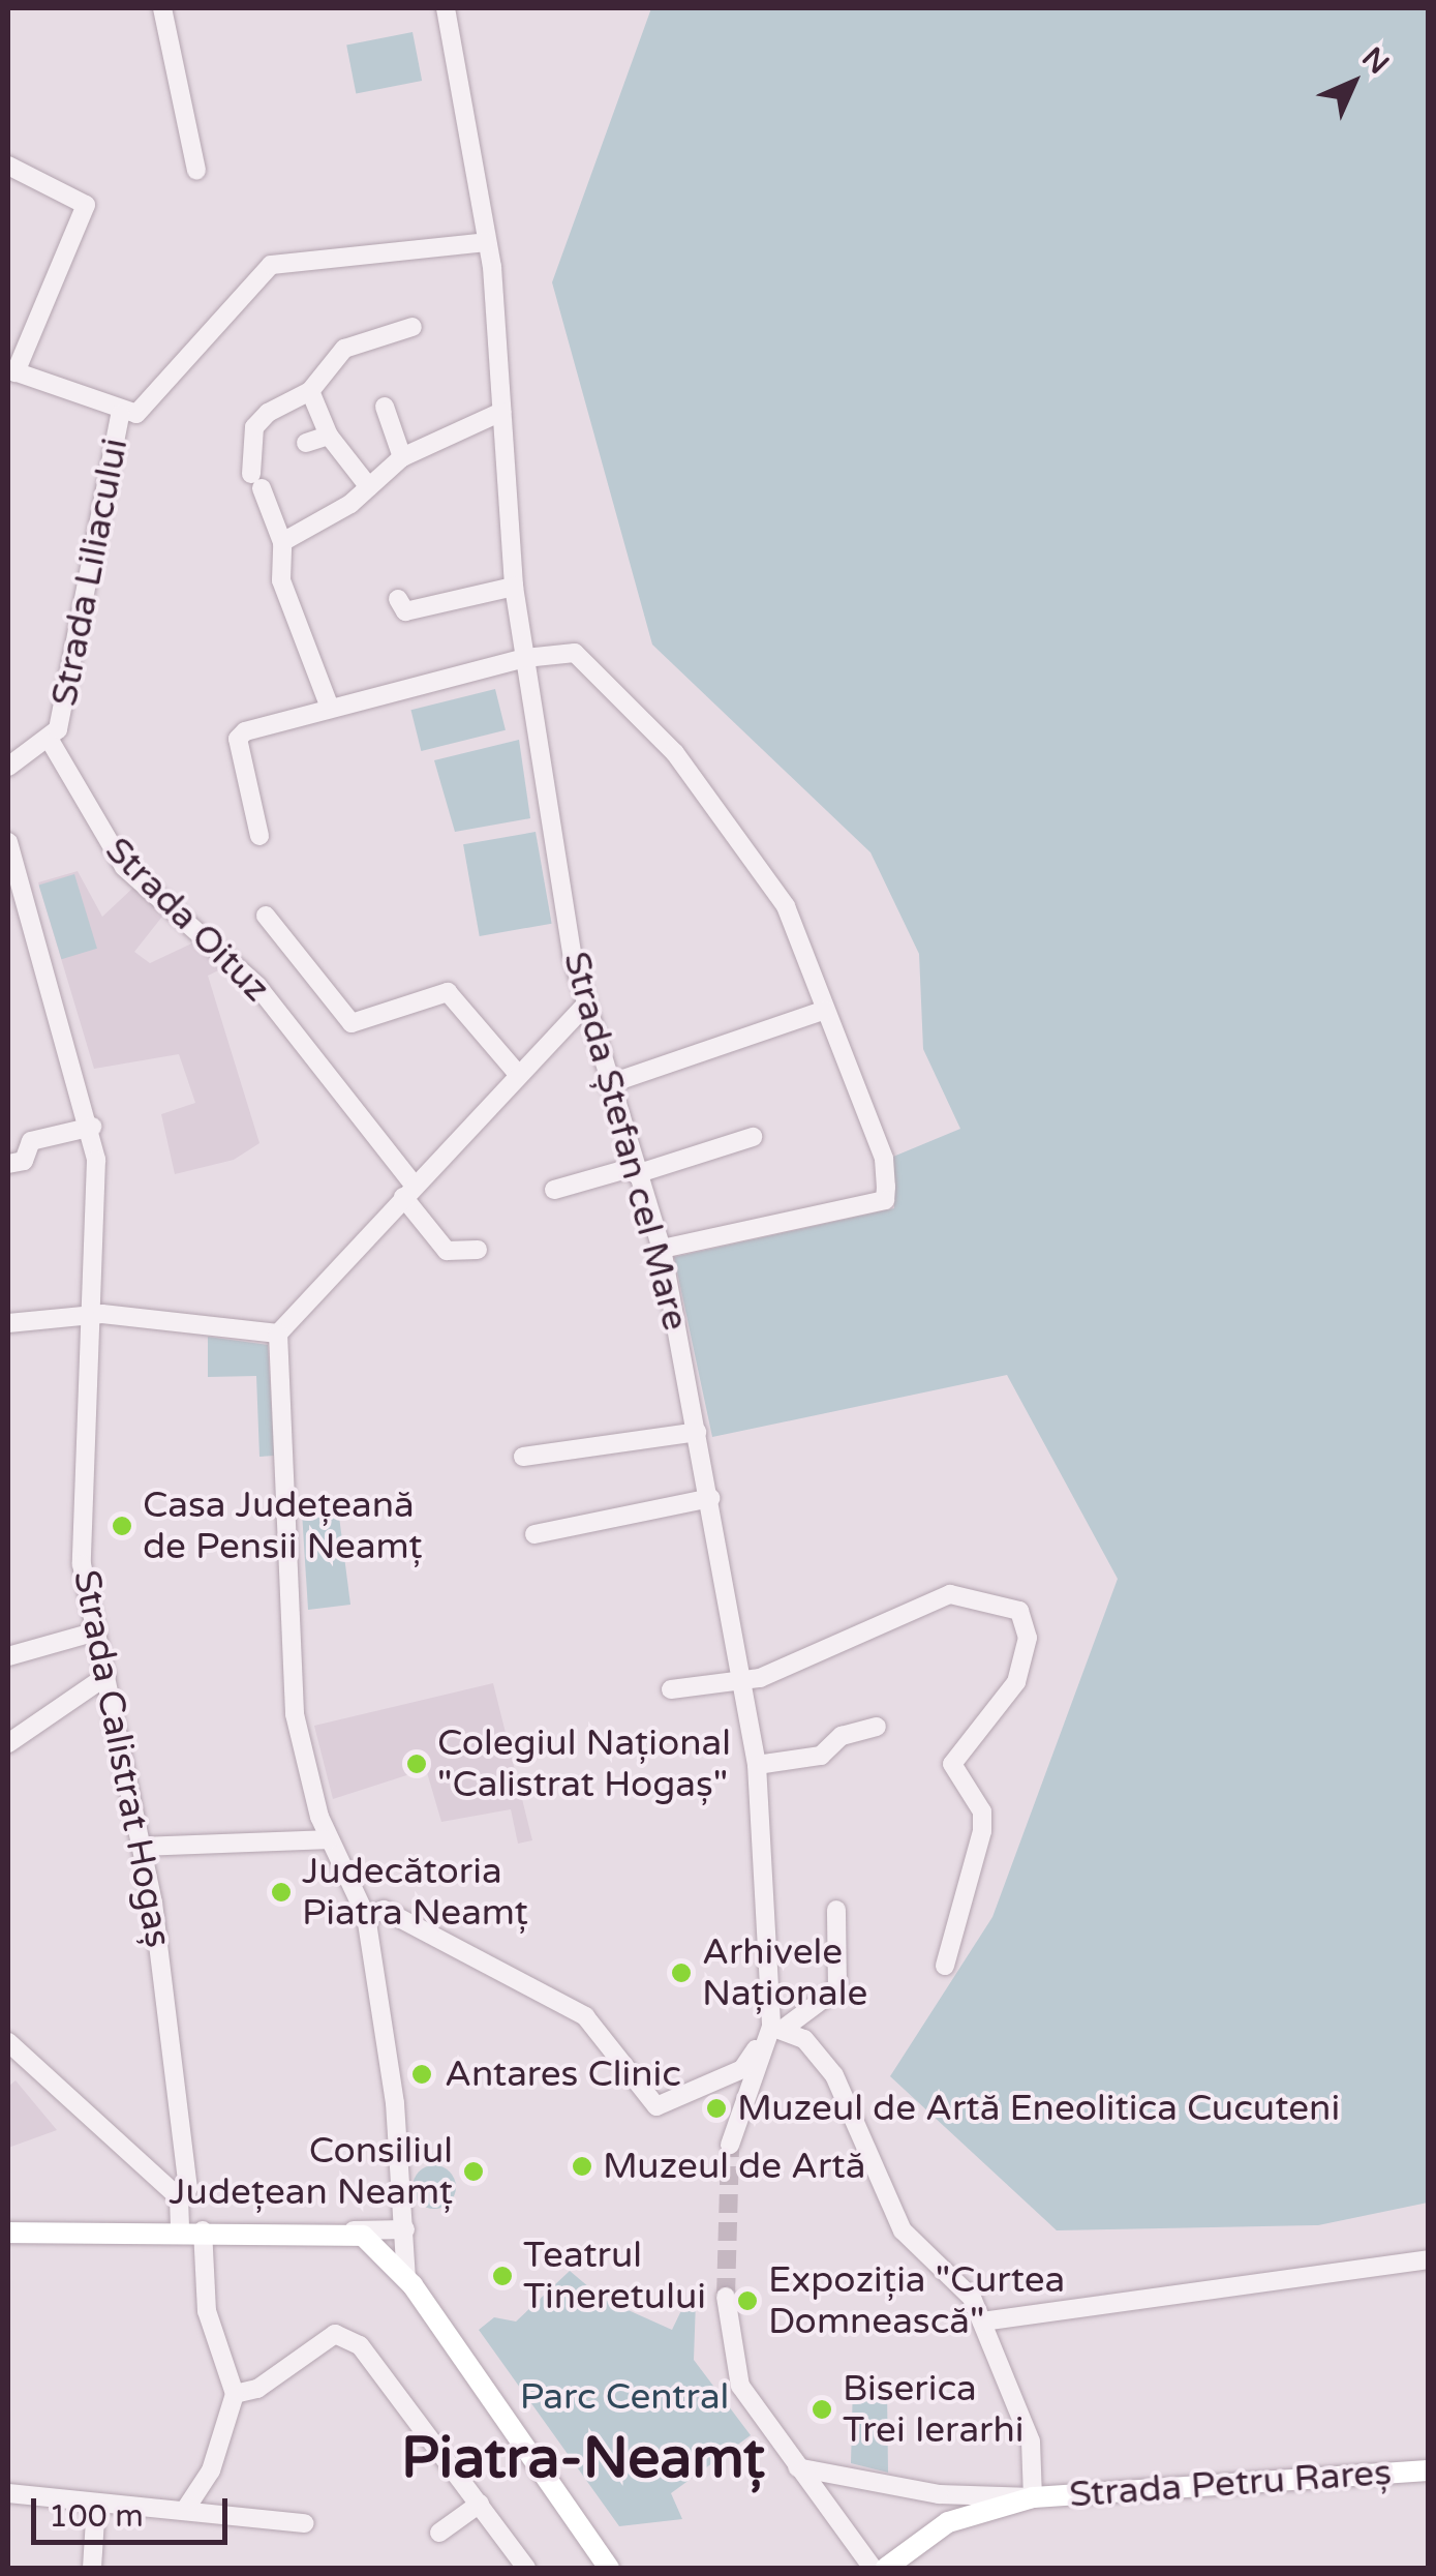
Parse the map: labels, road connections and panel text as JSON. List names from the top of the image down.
{
  "streets": {
    "main road": ["Strada Petru Rareș"],
    "street": [
      "Strada Liliacului",
      "Strada Oituz",
      "Strada Ștefan cel Mare",
      "Strada Calistrat Hogaș"
    ]
  },
  "crossings": [
    ["Strada Liliacului", "Strada Oituz"],
    ["Strada Liliacului", "Strada Ștefan cel Mare"]
  ],
  "districts": ["Piatra-Neamț"],
  "parks": ["Parc Central"],
  "places": [
    "Casa Județeană de Pensii Neamț",
    "Colegiul Național \"Calistrat Hogaș\"",
    "Judecătoria Piatra Neamț",
    "Arhivele Naționale",
    "Antares Clinic",
    "Muzeul de Artă Eneolitica Cucuteni",
    "Muzeul de Artă",
    "Consiliul Județean Neamț",
    "Teatrul Tineretului",
    "Expoziția \"Curtea Domnească\"",
    "Biserica Trei Ierarhi"
  ],
  "scale_bar": "100 m",
  "north": "top right"
}
